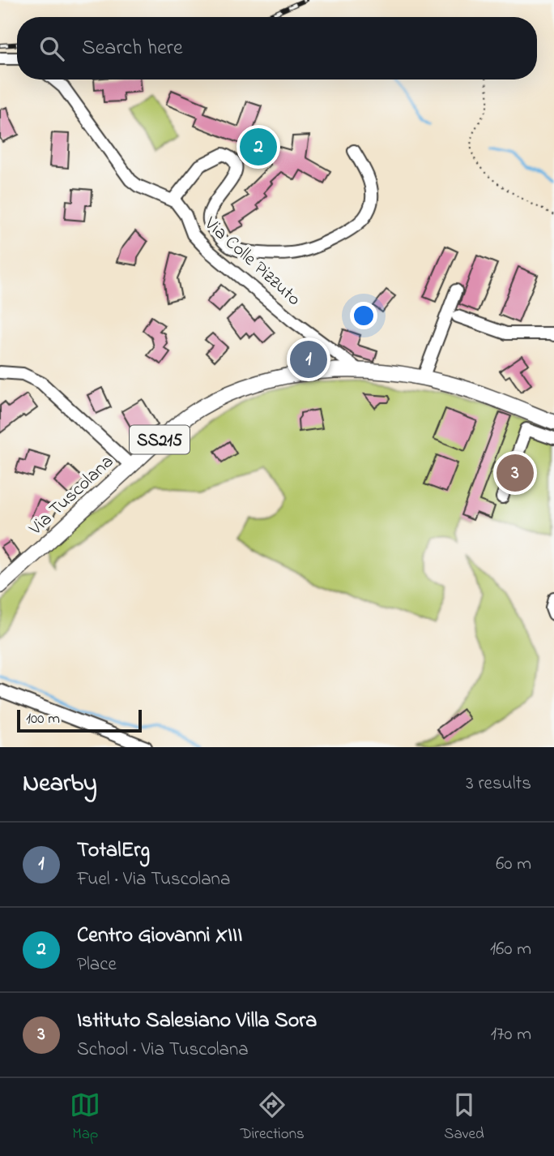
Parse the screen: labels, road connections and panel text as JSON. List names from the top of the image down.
{
  "streets": {
    "main road": ["SS215", "Via Tuscolana"],
    "street": ["Via Colle Pizzuto"]
  },
  "crossings": [
    ["Via Colle Pizzuto", "Via Tuscolana"]
  ],
  "scale_bar": "100 m",
  "page": {
    "search": "Search here",
    "pins": ["2", "1", "3"],
    "scale": "100 m",
    "heading": ["Nearby", "3 results"],
    "list": [
      {
        "mark": "1",
        "name": "TotalErg",
        "note": "Fuel · Via Tuscolana",
        "value": "60 m"
      },
      {
        "mark": "2",
        "name": "Centro Giovanni XIII",
        "note": "Place",
        "value": "160 m"
      },
      {
        "mark": "3",
        "name": "Istituto Salesiano Villa Sora",
        "note": "School · Via Tuscolana",
        "value": "170 m"
      }
    ],
    "nav": ["Map", "Directions", "Saved"]
  }
}
